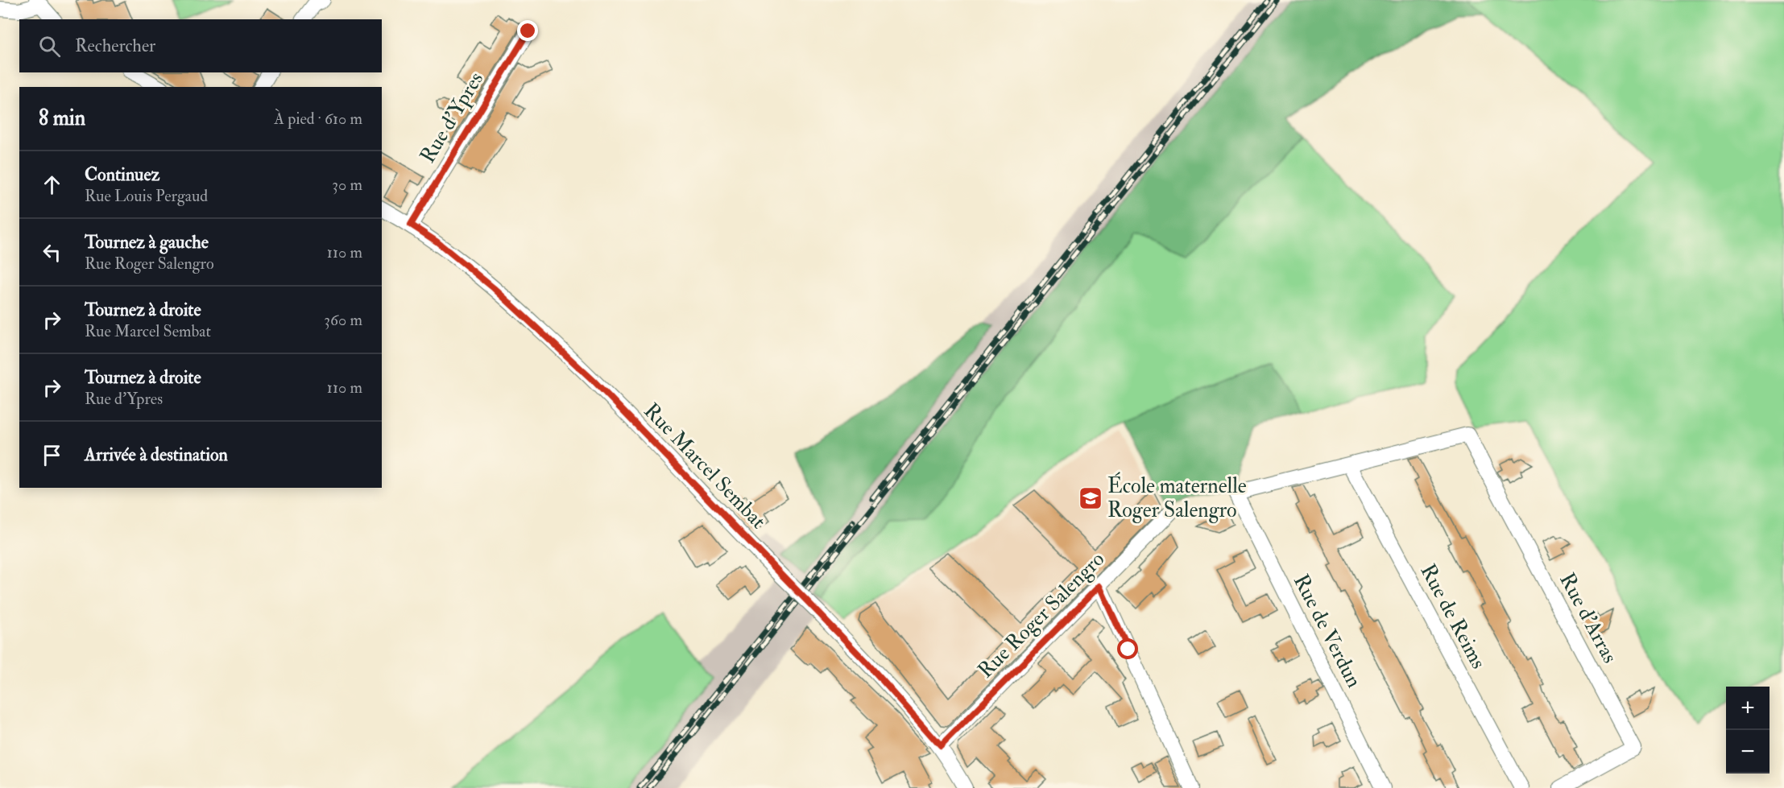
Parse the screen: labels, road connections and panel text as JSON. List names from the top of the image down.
{
  "streets": {
    "street": [
      "Rue d'Ypres",
      "Rue Marcel Sembat",
      "Rue Roger Salengro",
      "Rue de Reims",
      "Rue d'Arras",
      "Rue de Verdun"
    ]
  },
  "crossings": [
    ["Rue d'Ypres", "Rue Marcel Sembat"],
    ["Rue Marcel Sembat", "Rue Roger Salengro"],
    ["Rue de Reims", "Rue d'Arras"],
    ["Rue de Reims", "Rue de Verdun"],
    ["Rue d'Arras", "Rue de Verdun"]
  ],
  "places": {
    "school or university": ["École maternelle Roger Salengro"]
  },
  "page": {
    "search": "Rechercher",
    "heading": ["8 min", "À pied · 610 m"],
    "list": [
      ["Continuez", "Rue Louis Pergaud", "30 m"],
      ["Tournez à gauche", "Rue Roger Salengro", "110 m"],
      ["Tournez à droite", "Rue Marcel Sembat", "360 m"],
      ["Tournez à droite", "Rue d'Ypres", "110 m"],
      "Arrivée à destination"
    ],
    "map_buttons": ["+", "−"]
  }
}
